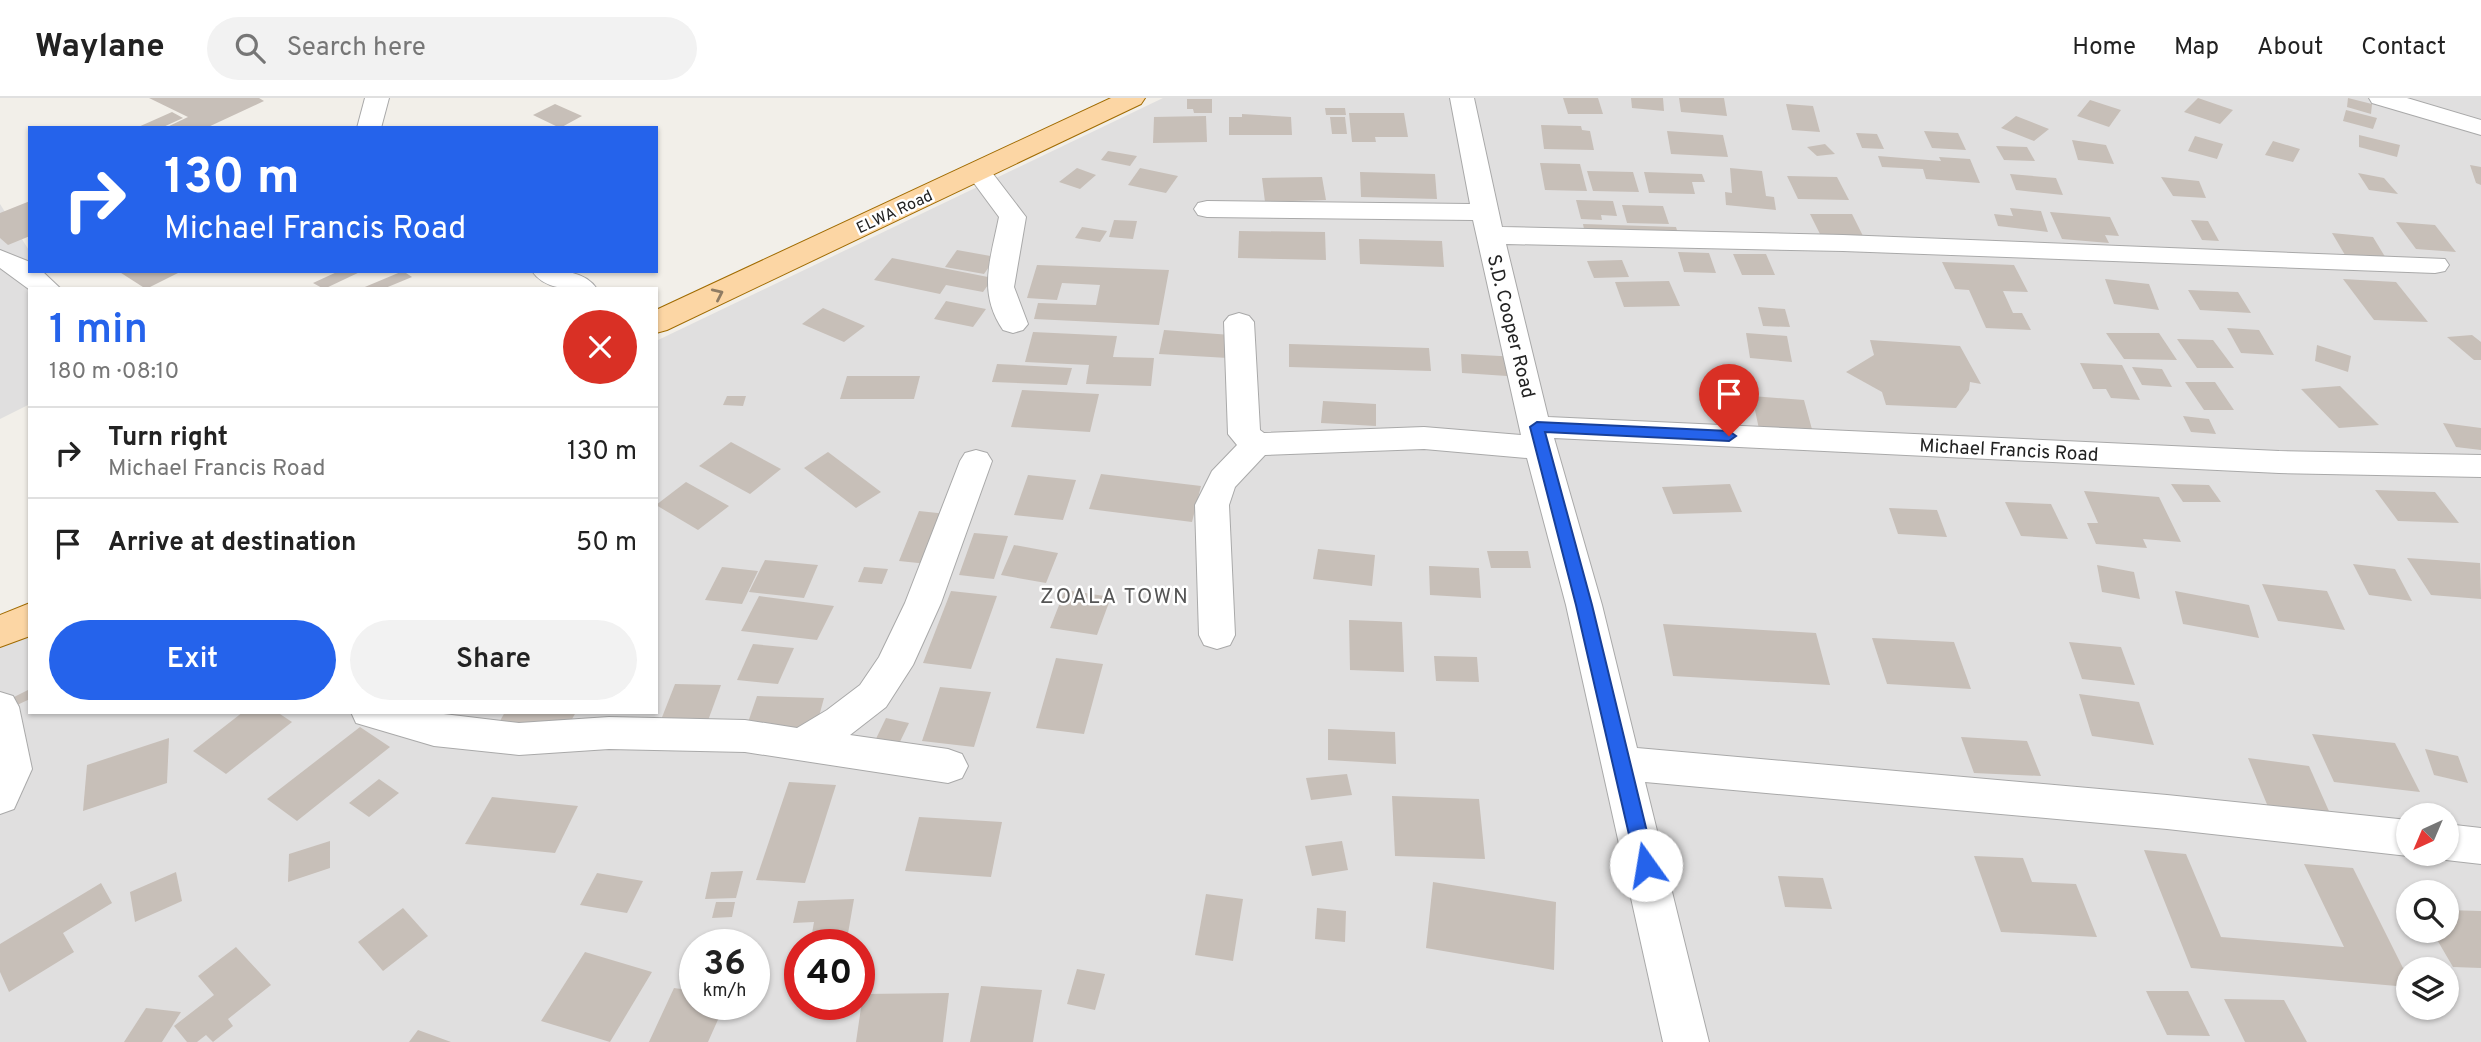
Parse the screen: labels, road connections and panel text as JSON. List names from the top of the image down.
{
  "streets": {
    "main road": ["ELWA Road"],
    "street": ["S.D. Cooper Road", "Michael Francis Road"]
  },
  "crossings": [
    ["S.D. Cooper Road", "Michael Francis Road"]
  ],
  "districts": ["ZOALA TOWN"],
  "north": "bottom left",
  "page": {
    "header": "Waylane",
    "search": "Search here",
    "nav": [
      "Home",
      "Map",
      "About",
      "Contact"
    ],
    "turn": ["130 m", "Michael Francis Road"],
    "heading": ["1 min", "180 m · 08:10"],
    "list": [
      {
        "name": "Turn right",
        "note": "Michael Francis Road",
        "value": "130 m"
      },
      {
        "name": "Arrive at destination",
        "value": "50 m"
      }
    ],
    "buttons": ["Exit", "Share"],
    "speed": "36 km/h",
    "limit": "40"
  }
}
